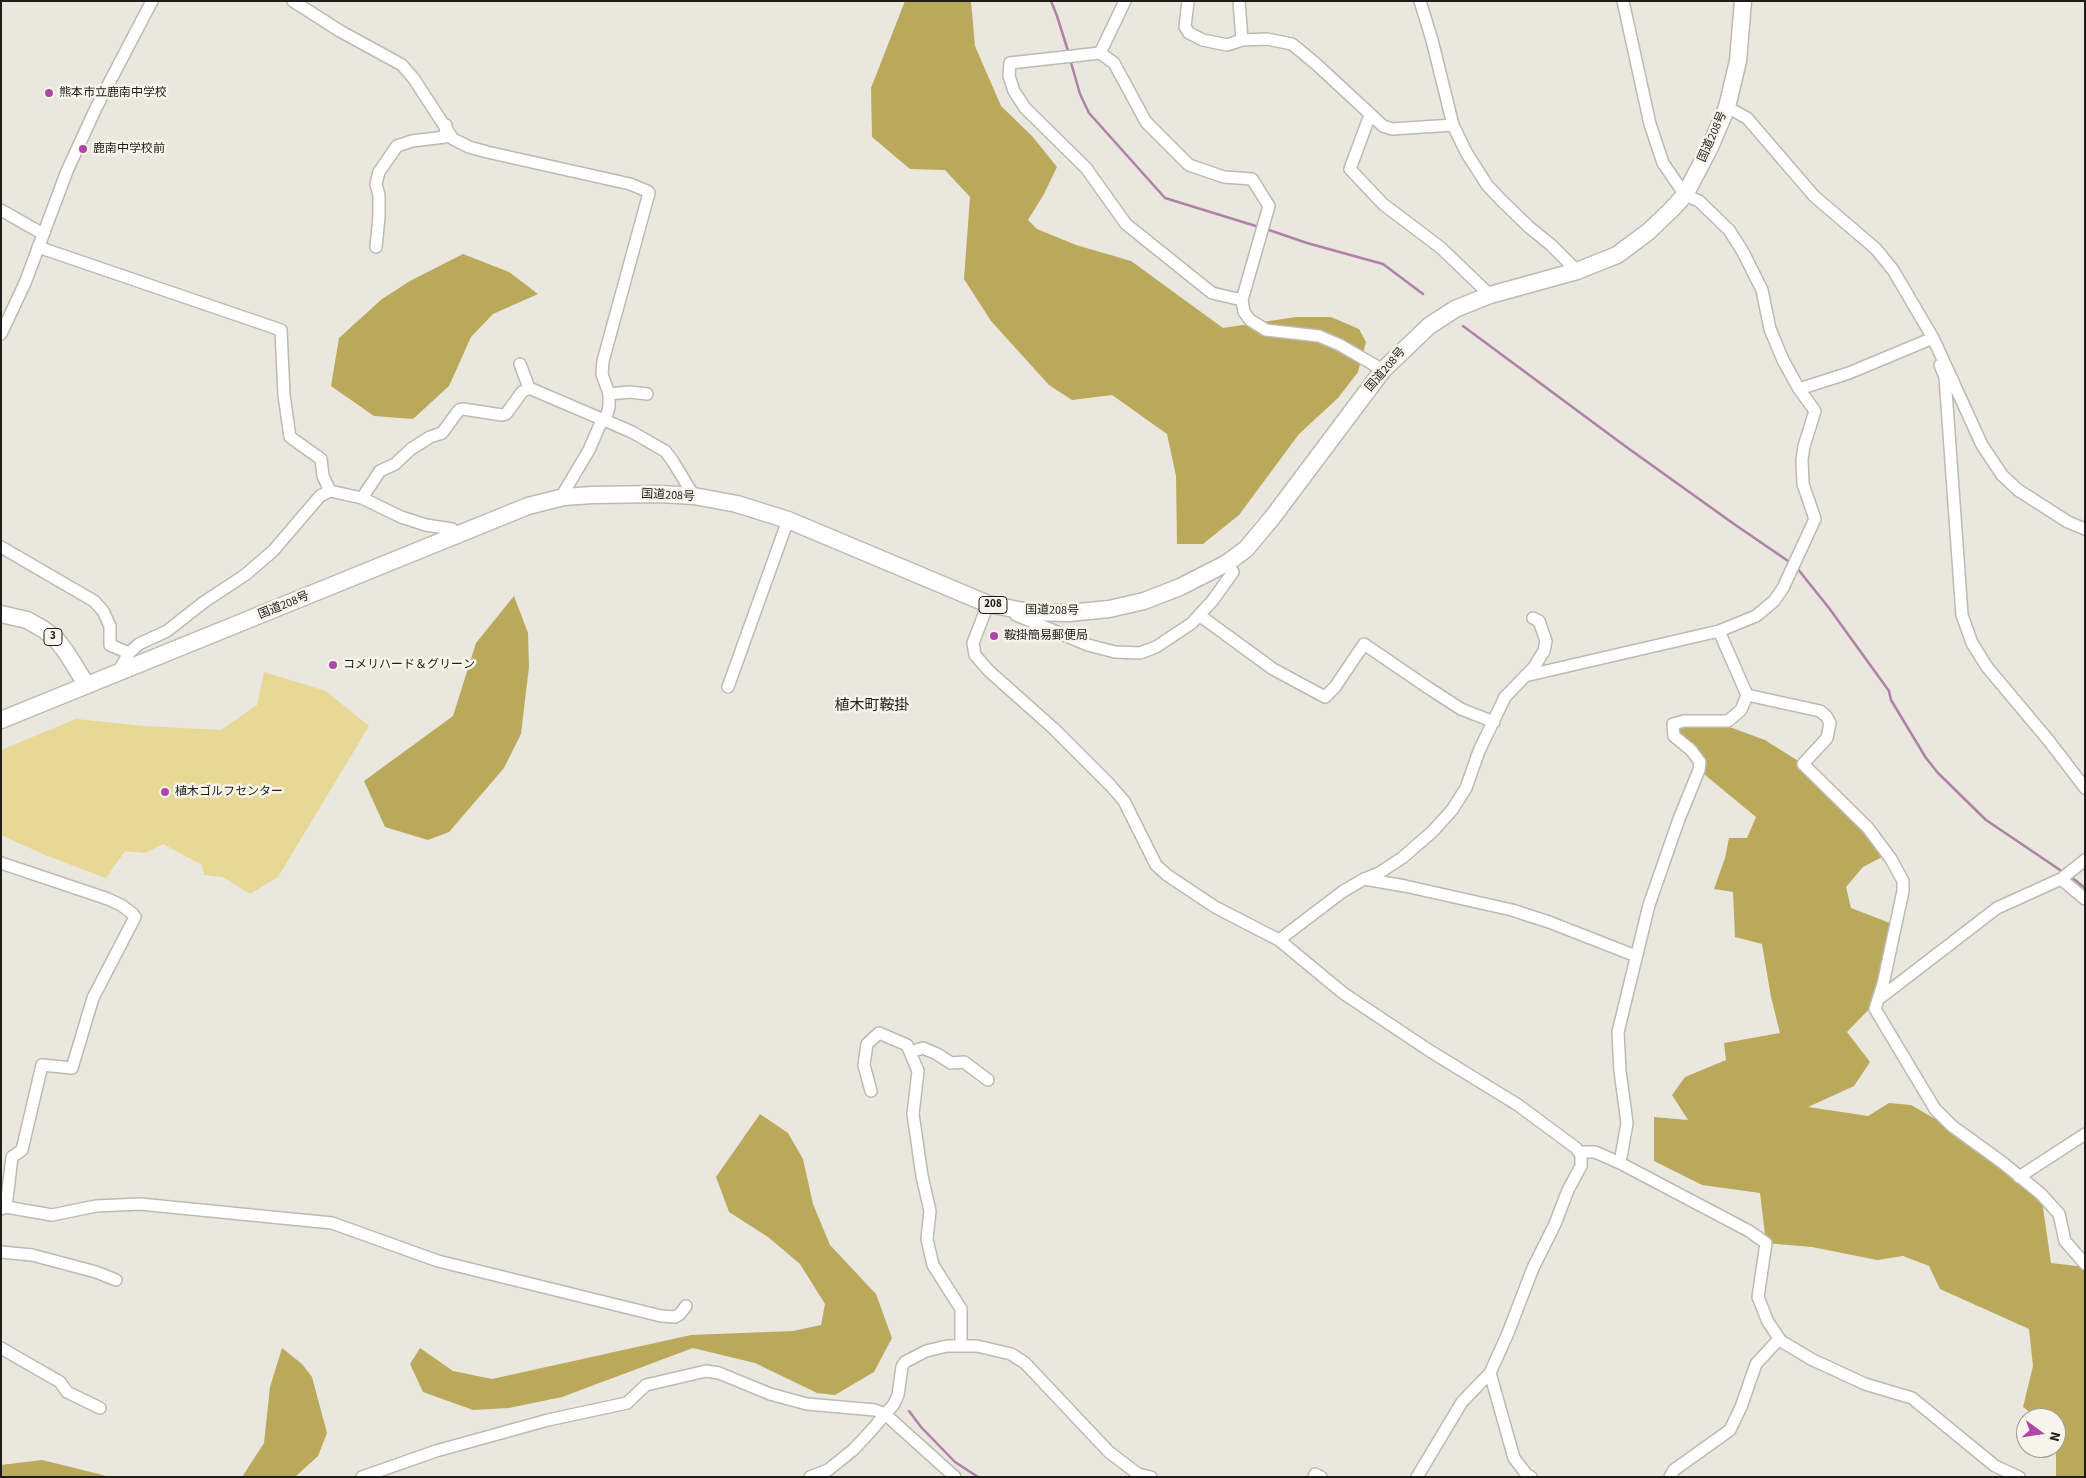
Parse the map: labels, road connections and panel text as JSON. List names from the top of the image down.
{
  "streets": {
    "highway": ["国道208号", "208", "3"]
  },
  "crossings": [
    ["国道208号", "3"]
  ],
  "districts": ["植木町鞍掛"],
  "places": [
    "熊本市立鹿南中学校",
    "鹿南中学校前",
    "鞍掛簡易郵便局",
    "コメリハード＆グリーン",
    "植木ゴルフセンター"
  ],
  "north": "right"
}
